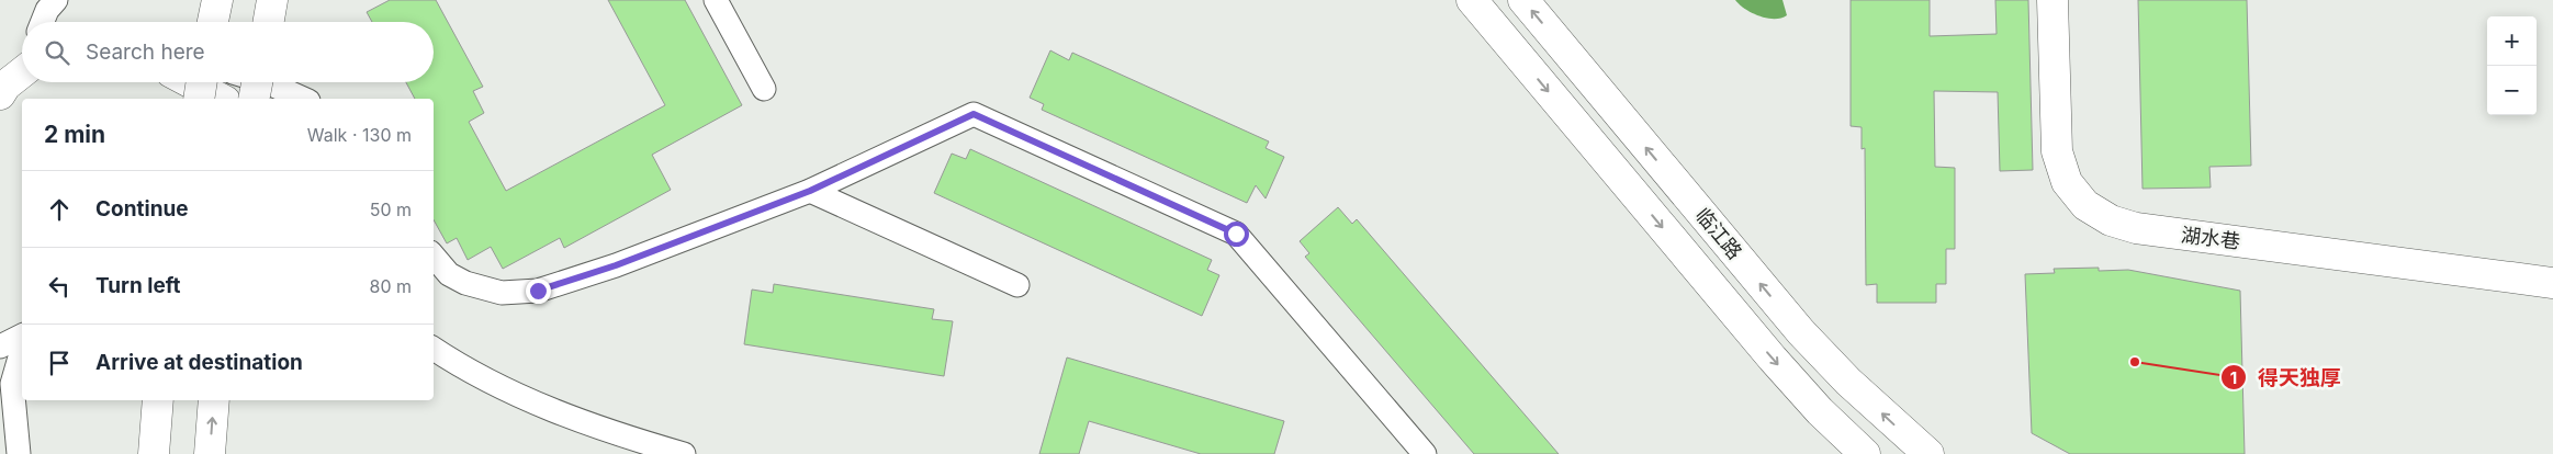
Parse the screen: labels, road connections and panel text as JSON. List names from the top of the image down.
{
  "streets": {
    "main road": ["临江路", "湖水巷"]
  },
  "places": ["得天独厚"],
  "page": {
    "map_buttons": ["+", "−"],
    "search": "Search here",
    "heading": ["2 min", "Walk · 130 m"],
    "list": [
      ["Continue", "50 m"],
      ["Turn left", "80 m"],
      "Arrive at destination"
    ]
  }
}
